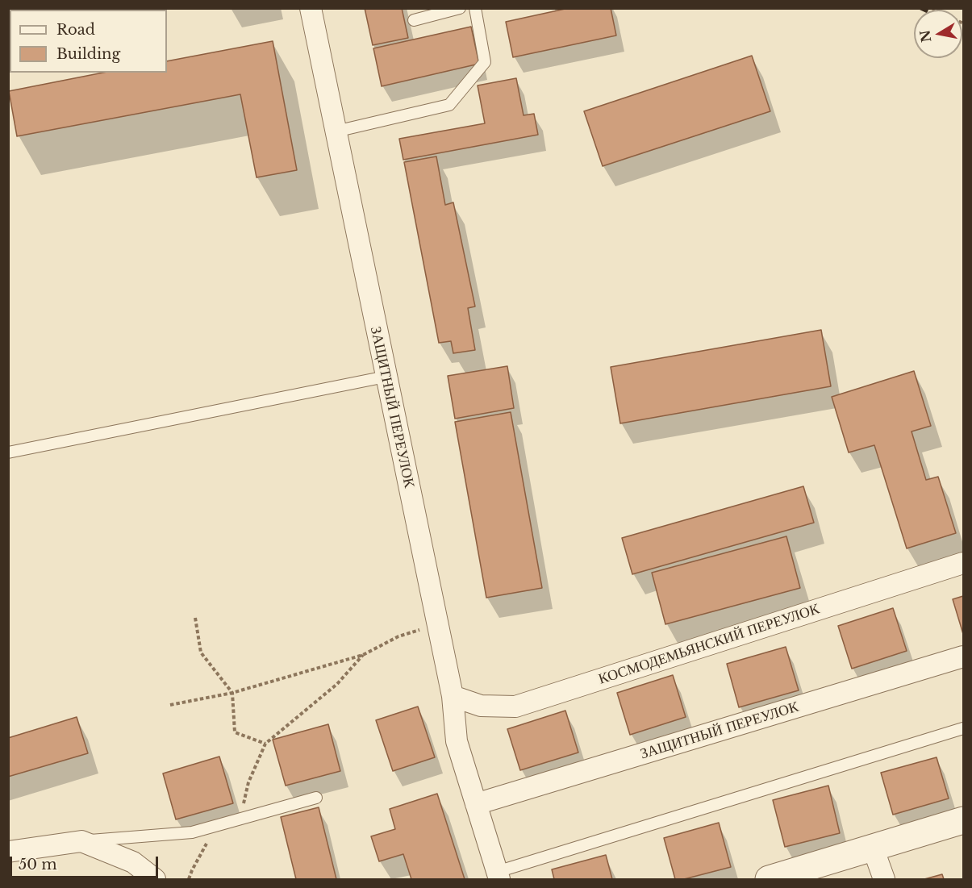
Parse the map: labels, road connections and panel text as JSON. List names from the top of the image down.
{
  "streets": {
    "street": ["ЗАЩИТНЫЙ ПЕРЕУЛОК", "КОСМОДЕМЬЯНСКИЙ ПЕРЕУЛОК"]
  },
  "crossings": [
    ["ЗАЩИТНЫЙ ПЕРЕУЛОК", "КОСМОДЕМЬЯНСКИЙ ПЕРЕУЛОК"]
  ],
  "legend": ["Road", "Building"],
  "scale_bar": "50 m",
  "north": "left"
}
